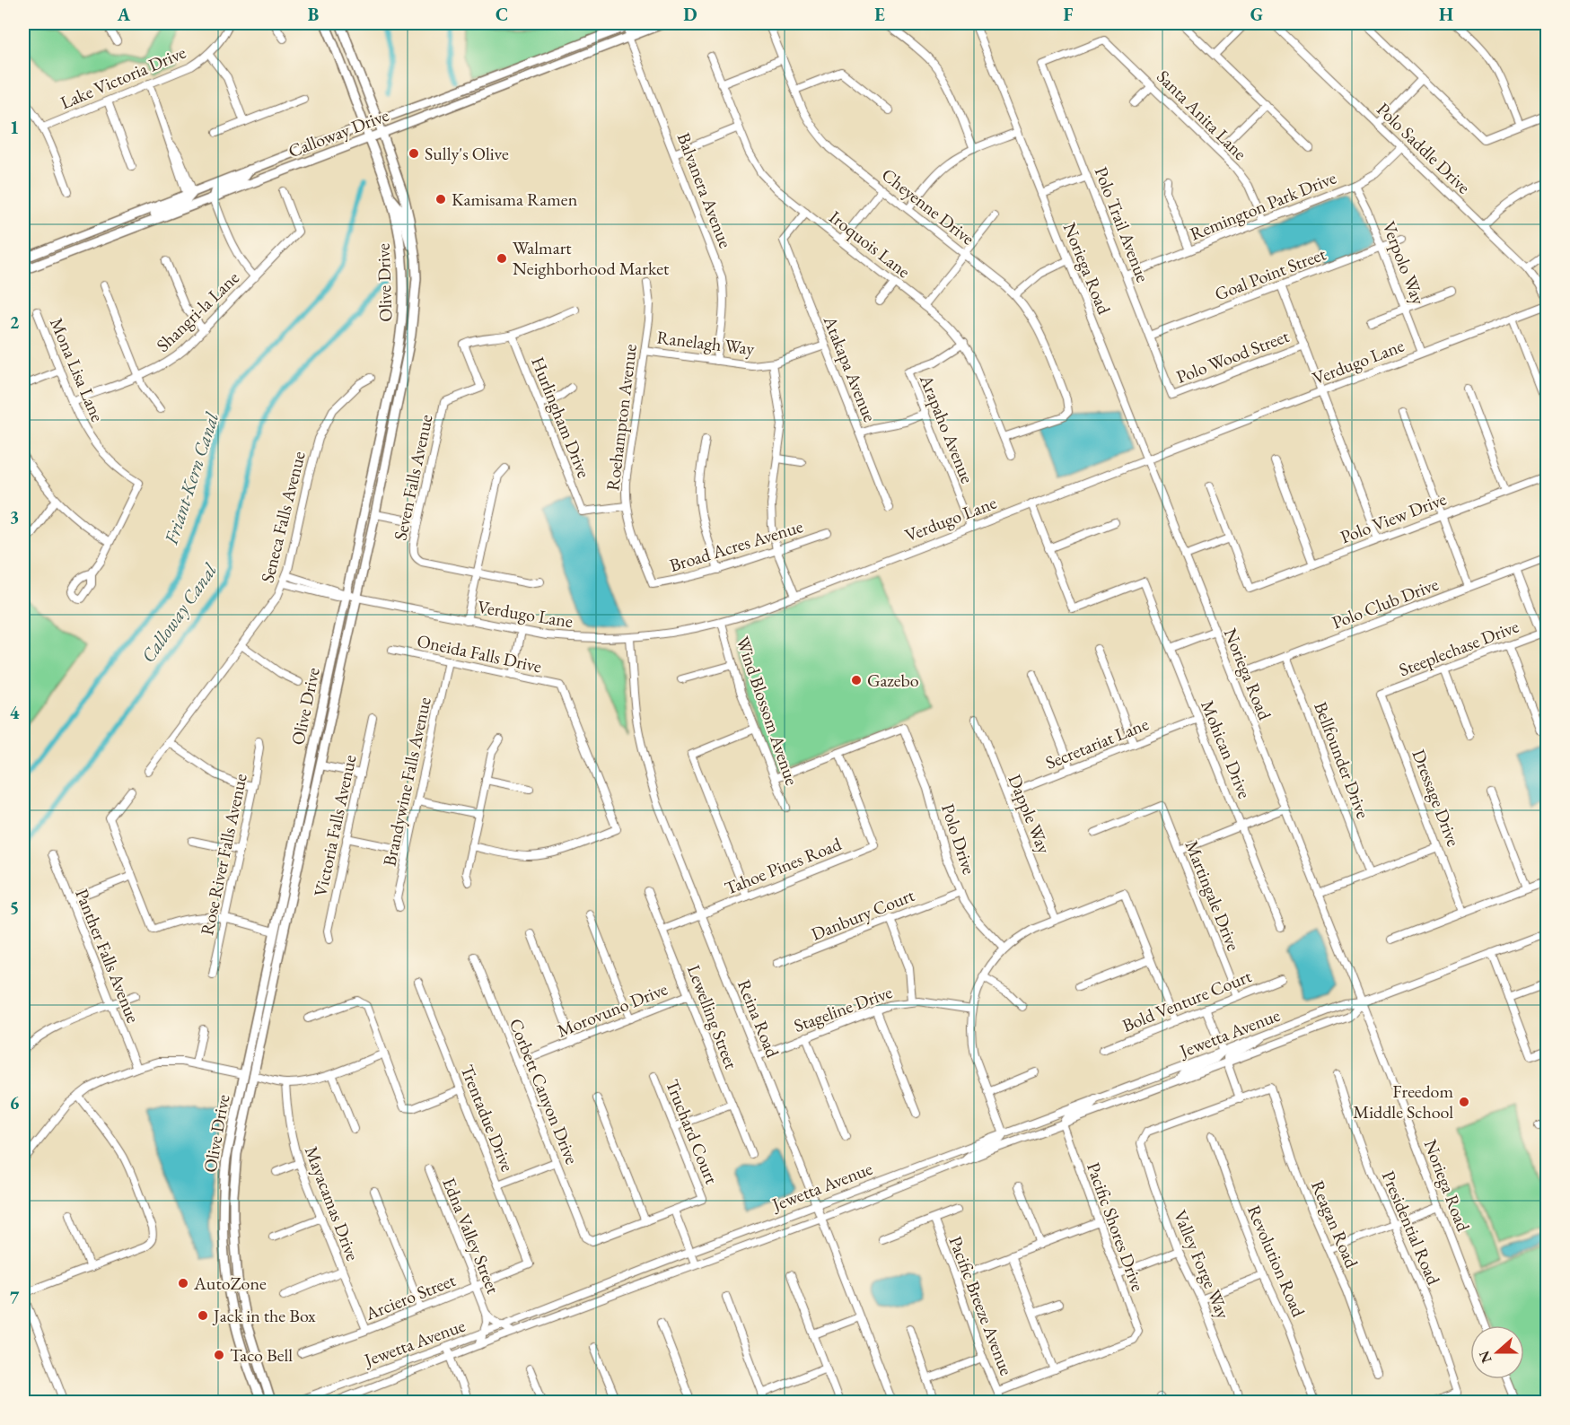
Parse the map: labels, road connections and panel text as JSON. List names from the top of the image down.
{
  "streets": {
    "main road": ["Calloway Drive", "Olive Drive"],
    "street": [
      "Lake Victoria Drive",
      "Santa Anita Lane",
      "Polo Saddle Drive",
      "Balvanera Avenue",
      "Remington Park Drive",
      "Cheyenne Drive",
      "Polo Trail Avenue",
      "Iroquois Lane",
      "Verpolo Way",
      "Noriega Road",
      "Goal Point Street",
      "Shangri-la Lane",
      "Ranelagh Way",
      "Polo Wood Street",
      "Verdugo Lane",
      "Atakapa Avenue",
      "Mona Lisa Lane",
      "Hurlingham Drive",
      "Roehampton Avenue",
      "Arapaho Avenue",
      "Seven Falls Avenue",
      "Seneca Falls Avenue",
      "Polo View Drive",
      "Broad Acres Avenue",
      "Polo Club Drive",
      "Steeplechase Drive",
      "Oneida Falls Drive",
      "Wind Blossom Avenue",
      "Secretariat Lane",
      "Mohican Drive",
      "Bellfounder Drive",
      "Brandywine Falls Avenue",
      "Dressage Drive",
      "Dapple Way",
      "Victoria Falls Avenue",
      "Polo Drive",
      "Rose River Falls Avenue",
      "Tahoe Pines Road",
      "Martingale Drive",
      "Danbury Court",
      "Panther Falls Avenue",
      "Bold Venture Court",
      "Stageline Drive",
      "Morovuno Drive",
      "Lewelling Street",
      "Reina Road",
      "Jewetta Avenue",
      "Corbett Canyon Drive",
      "Trentadue Drive",
      "Truchard Court",
      "Mayacamas Drive",
      "Reagan Road",
      "Pacific Shores Drive",
      "Presidential Road",
      "Edna Valley Street",
      "Revolution Road",
      "Valley Forge Way",
      "Arciero Street",
      "Pacific Breeze Avenue"
    ]
  },
  "crossings": [
    ["Santa Anita Lane", "Remington Park Drive"],
    ["Santa Anita Lane", "Polo Trail Avenue"],
    ["Calloway Drive", "Balvanera Avenue"],
    ["Calloway Drive", "Olive Drive"],
    ["Polo Saddle Drive", "Remington Park Drive"],
    ["Balvanera Avenue", "Ranelagh Way"],
    ["Remington Park Drive", "Polo Trail Avenue"],
    ["Remington Park Drive", "Verpolo Way"],
    ["Cheyenne Drive", "Iroquois Lane"],
    ["Polo Trail Avenue", "Goal Point Street"],
    ["Polo Trail Avenue", "Polo Wood Street"],
    ["Iroquois Lane", "Atakapa Avenue"],
    ["Iroquois Lane", "Arapaho Avenue"],
    ["Verpolo Way", "Goal Point Street"],
    ["Verpolo Way", "Verdugo Lane"],
    ["Noriega Road", "Verdugo Lane"],
    ["Noriega Road", "Polo Club Drive"],
    ["Noriega Road", "Jewetta Avenue"],
    ["Olive Drive", "Verdugo Lane"],
    ["Shangri-la Lane", "Mona Lisa Lane"],
    ["Ranelagh Way", "Atakapa Avenue"],
    ["Ranelagh Way", "Roehampton Avenue"],
    ["Verdugo Lane", "Arapaho Avenue"],
    ["Verdugo Lane", "Wind Blossom Avenue"],
    ["Verdugo Lane", "Reina Road"],
    ["Hurlingham Drive", "Roehampton Avenue"],
    ["Hurlingham Drive", "Seven Falls Avenue"],
    ["Roehampton Avenue", "Broad Acres Avenue"],
    ["Polo Club Drive", "Bellfounder Drive"],
    ["Steeplechase Drive", "Dressage Drive"],
    ["Oneida Falls Drive", "Brandywine Falls Avenue"],
    ["Secretariat Lane", "Mohican Drive"],
    ["Secretariat Lane", "Dapple Way"],
    ["Polo Drive", "Tahoe Pines Road"],
    ["Polo Drive", "Danbury Court"],
    ["Tahoe Pines Road", "Lewelling Street"],
    ["Tahoe Pines Road", "Reina Road"],
    ["Martingale Drive", "Bold Venture Court"],
    ["Stageline Drive", "Reina Road"],
    ["Morovuno Drive", "Lewelling Street"],
    ["Morovuno Drive", "Corbett Canyon Drive"],
    ["Reina Road", "Jewetta Avenue"],
    ["Jewetta Avenue", "Pacific Shores Drive"],
    ["Jewetta Avenue", "Edna Valley Street"],
    ["Trentadue Drive", "Arciero Street"],
    ["Mayacamas Drive", "Arciero Street"],
    ["Reagan Road", "Valley Forge Way"],
    ["Edna Valley Street", "Arciero Street"]
  ],
  "water": ["Friant-Kern Canal", "Calloway Canal"],
  "places": [
    "Sully's Olive",
    "Kamisama Ramen",
    "Walmart Neighborhood Market",
    "Gazebo",
    "Freedom Middle School",
    "AutoZone",
    "Jack in the Box",
    "Taco Bell"
  ],
  "north": "left",
  "grid": {
    "columns": [
      "A",
      "B",
      "C",
      "D",
      "E",
      "F",
      "G",
      "H"
    ],
    "rows": [
      "1",
      "2",
      "3",
      "4",
      "5",
      "6",
      "7"
    ]
  }
}
